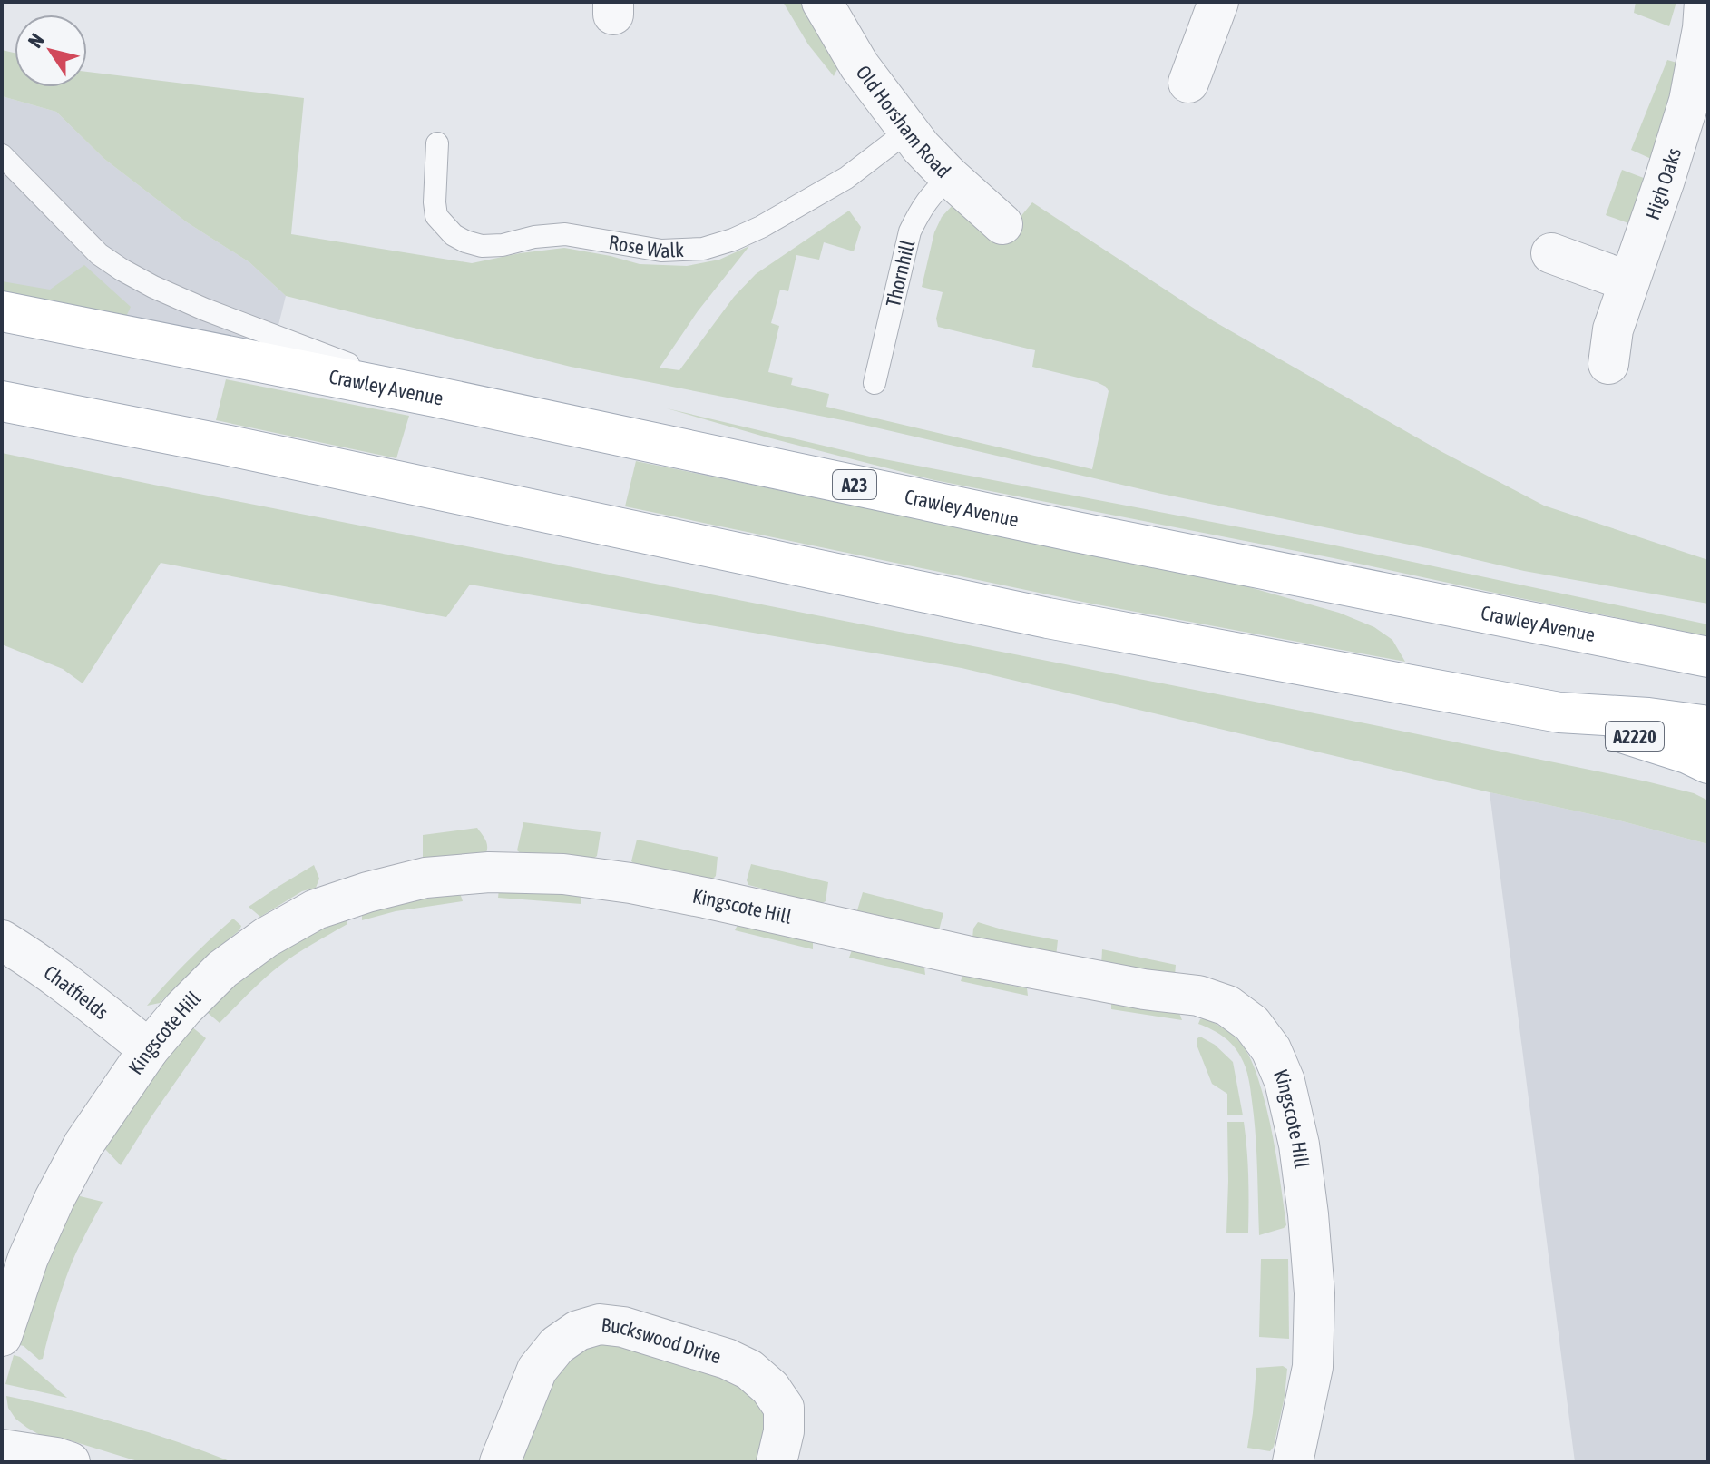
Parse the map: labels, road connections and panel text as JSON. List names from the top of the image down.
{
  "streets": {
    "main road": ["Crawley Avenue", "A23", "A2220"],
    "street": [
      "Old Horsham Road",
      "High Oaks",
      "Kingscote Hill",
      "Chatfields",
      "Buckswood Drive"
    ],
    "lane": ["Rose Walk", "Thornhill"]
  },
  "crossings": [
    ["Old Horsham Road", "Rose Walk"],
    ["Old Horsham Road", "Thornhill"],
    ["Kingscote Hill", "Chatfields"]
  ],
  "north": "top left"
}
